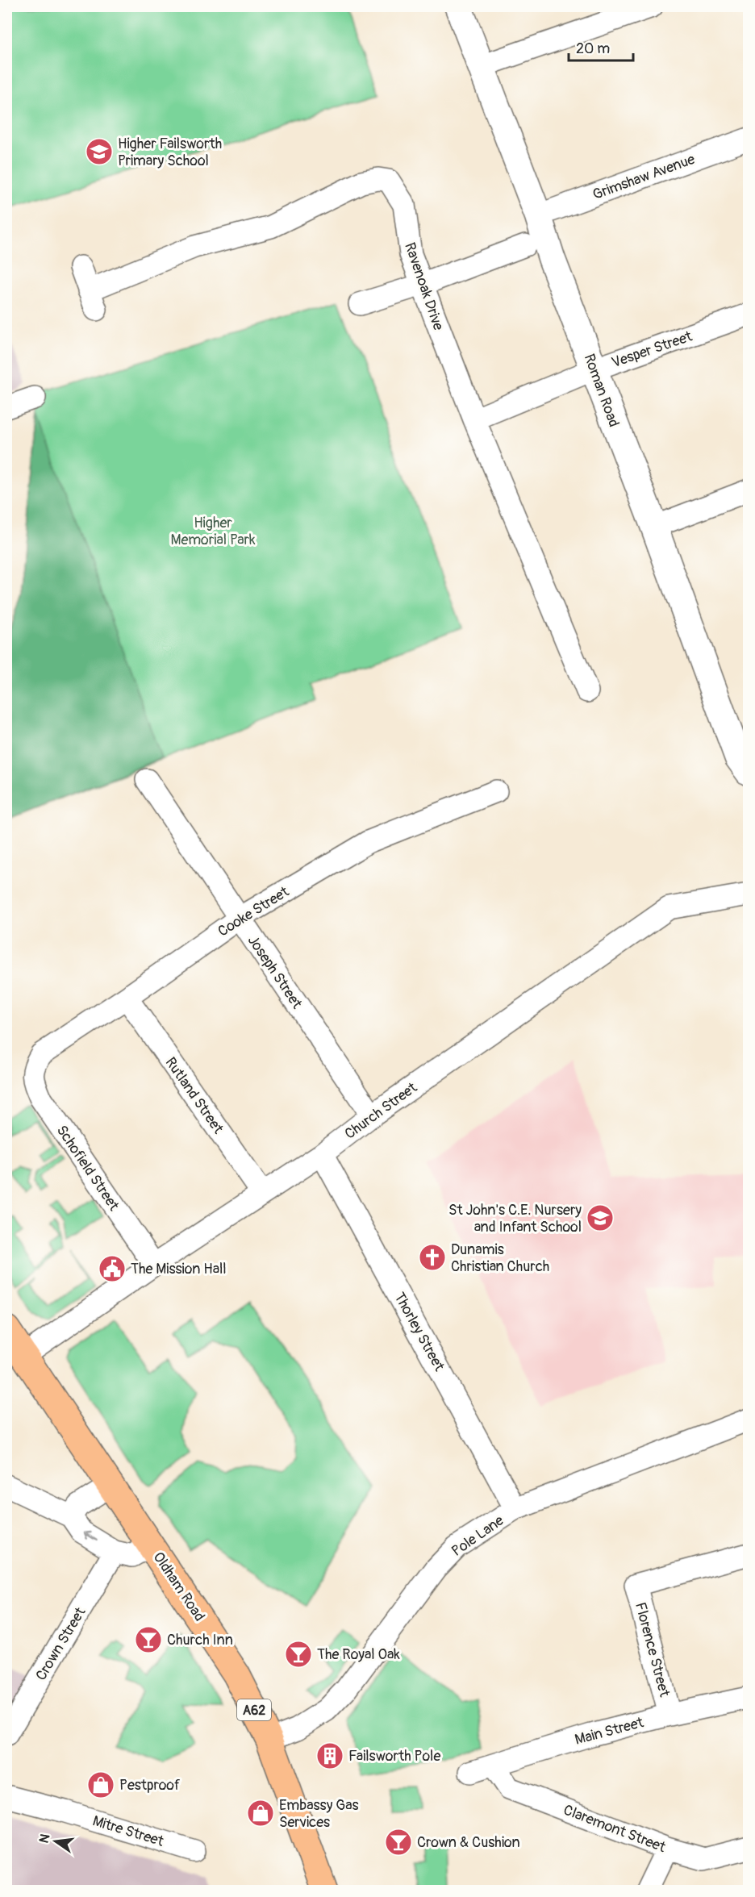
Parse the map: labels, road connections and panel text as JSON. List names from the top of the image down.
{
  "streets": {
    "highway": ["Oldham Road", "A62"],
    "street": [
      "Grimshaw Avenue",
      "Ravenoak Drive",
      "Vesper Street",
      "Roman Road",
      "Cooke Street",
      "Joseph Street",
      "Rutland Street",
      "Church Street",
      "Schofield Street",
      "Thorley Street",
      "Pole Lane",
      "Crown Street",
      "Florence Street",
      "Main Street",
      "Claremont Street",
      "Mitre Street"
    ]
  },
  "crossings": [
    ["Grimshaw Avenue", "Roman Road"],
    ["Ravenoak Drive", "Vesper Street"],
    ["Vesper Street", "Roman Road"],
    ["Cooke Street", "Joseph Street"],
    ["Cooke Street", "Rutland Street"],
    ["Cooke Street", "Schofield Street"],
    ["Joseph Street", "Church Street"],
    ["Rutland Street", "Church Street"],
    ["Church Street", "Schofield Street"],
    ["Church Street", "Thorley Street"],
    ["Church Street", "Oldham Road"],
    ["Thorley Street", "Pole Lane"],
    ["Pole Lane", "Oldham Road"],
    ["Florence Street", "Main Street"],
    ["Main Street", "Claremont Street"]
  ],
  "parks": ["Higher Memorial Park"],
  "places": {
    "school or university": ["Higher Failsworth Primary School", "St John's C.E. Nursery and Infant School"],
    "church": ["Dunamis Christian Church"],
    "public building": ["The Mission Hall"],
    "bar": ["Church Inn", "The Royal Oak", "Crown & Cushion"],
    "building": ["Failsworth Pole"],
    "shop": ["Pestproof", "Embassy Gas Services"]
  },
  "scale_bar": "20 m",
  "north": "left"
}
